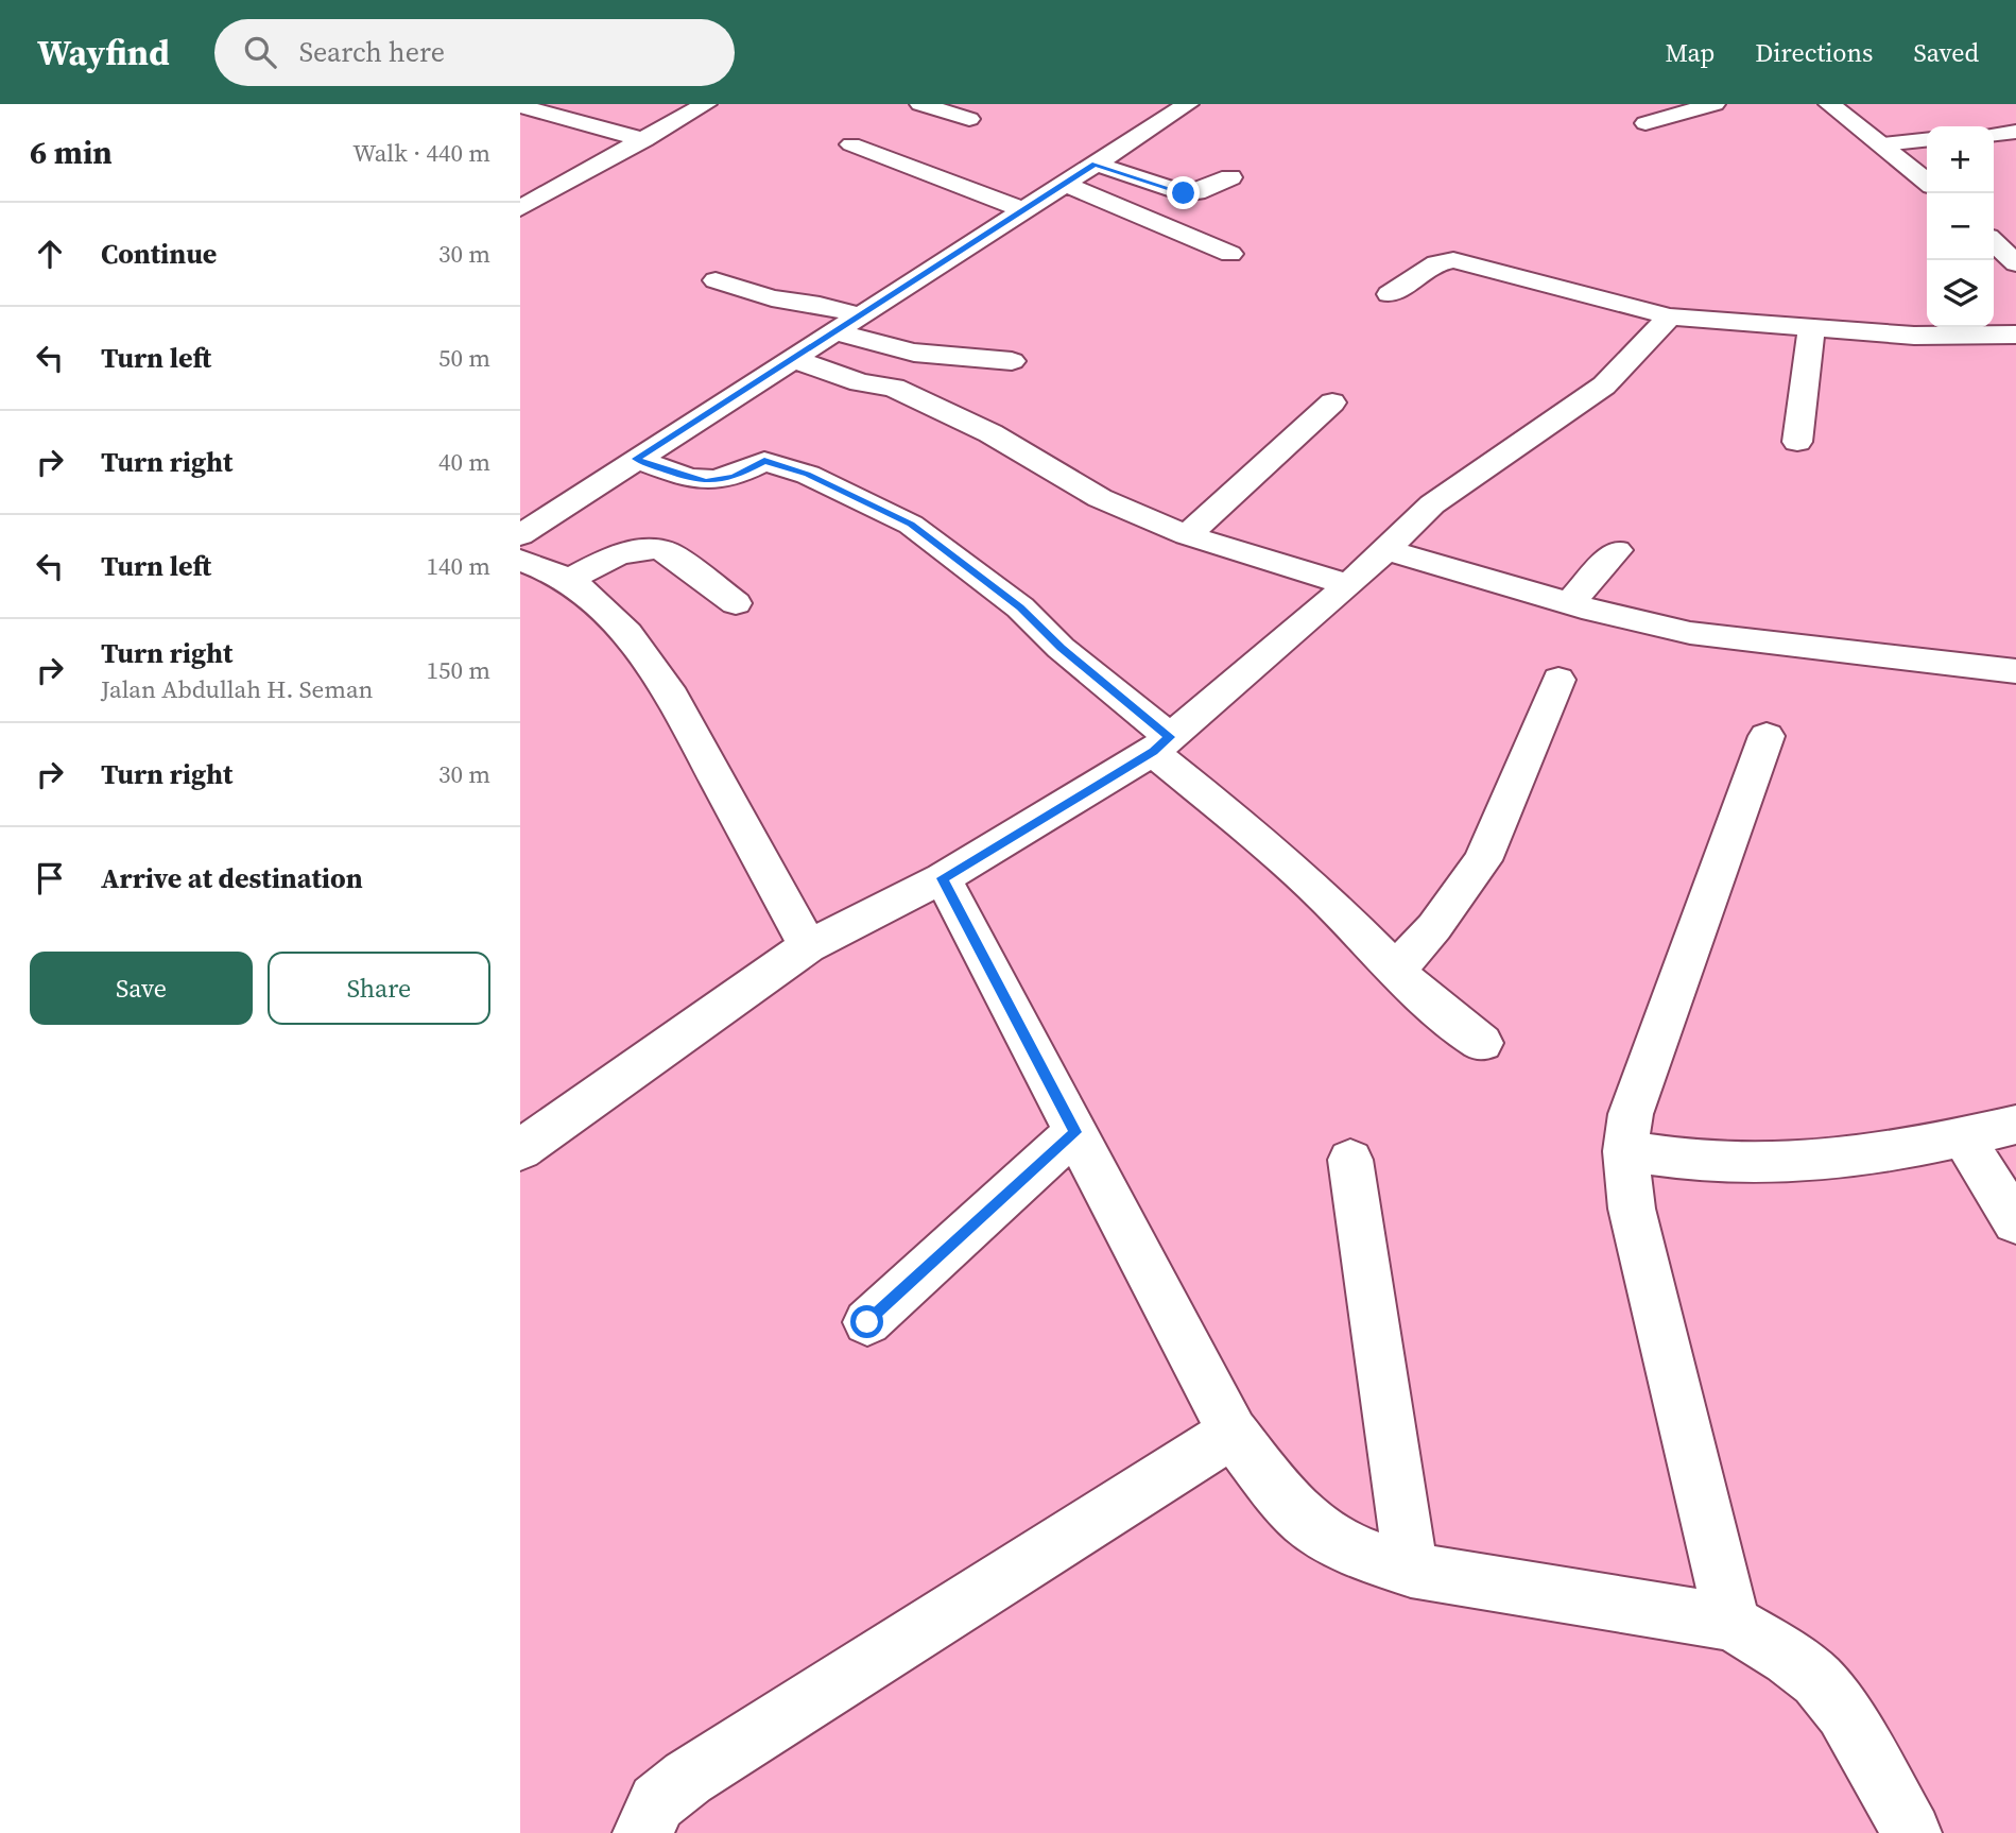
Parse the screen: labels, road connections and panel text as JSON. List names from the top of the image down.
{
  "page": {
    "header": "Wayfind",
    "search": "Search here",
    "nav": ["Map", "Directions", "Saved"],
    "heading": ["6 min", "Walk · 440 m"],
    "map_buttons": ["+", "−"],
    "list": [
      ["Continue", "30 m"],
      ["Turn left", "50 m"],
      ["Turn right", "40 m"],
      ["Turn left", "140 m"],
      ["Turn right", "Jalan Abdullah H. Seman", "150 m"],
      ["Turn right", "30 m"],
      "Arrive at destination"
    ],
    "buttons": ["Save", "Share"]
  }
}
